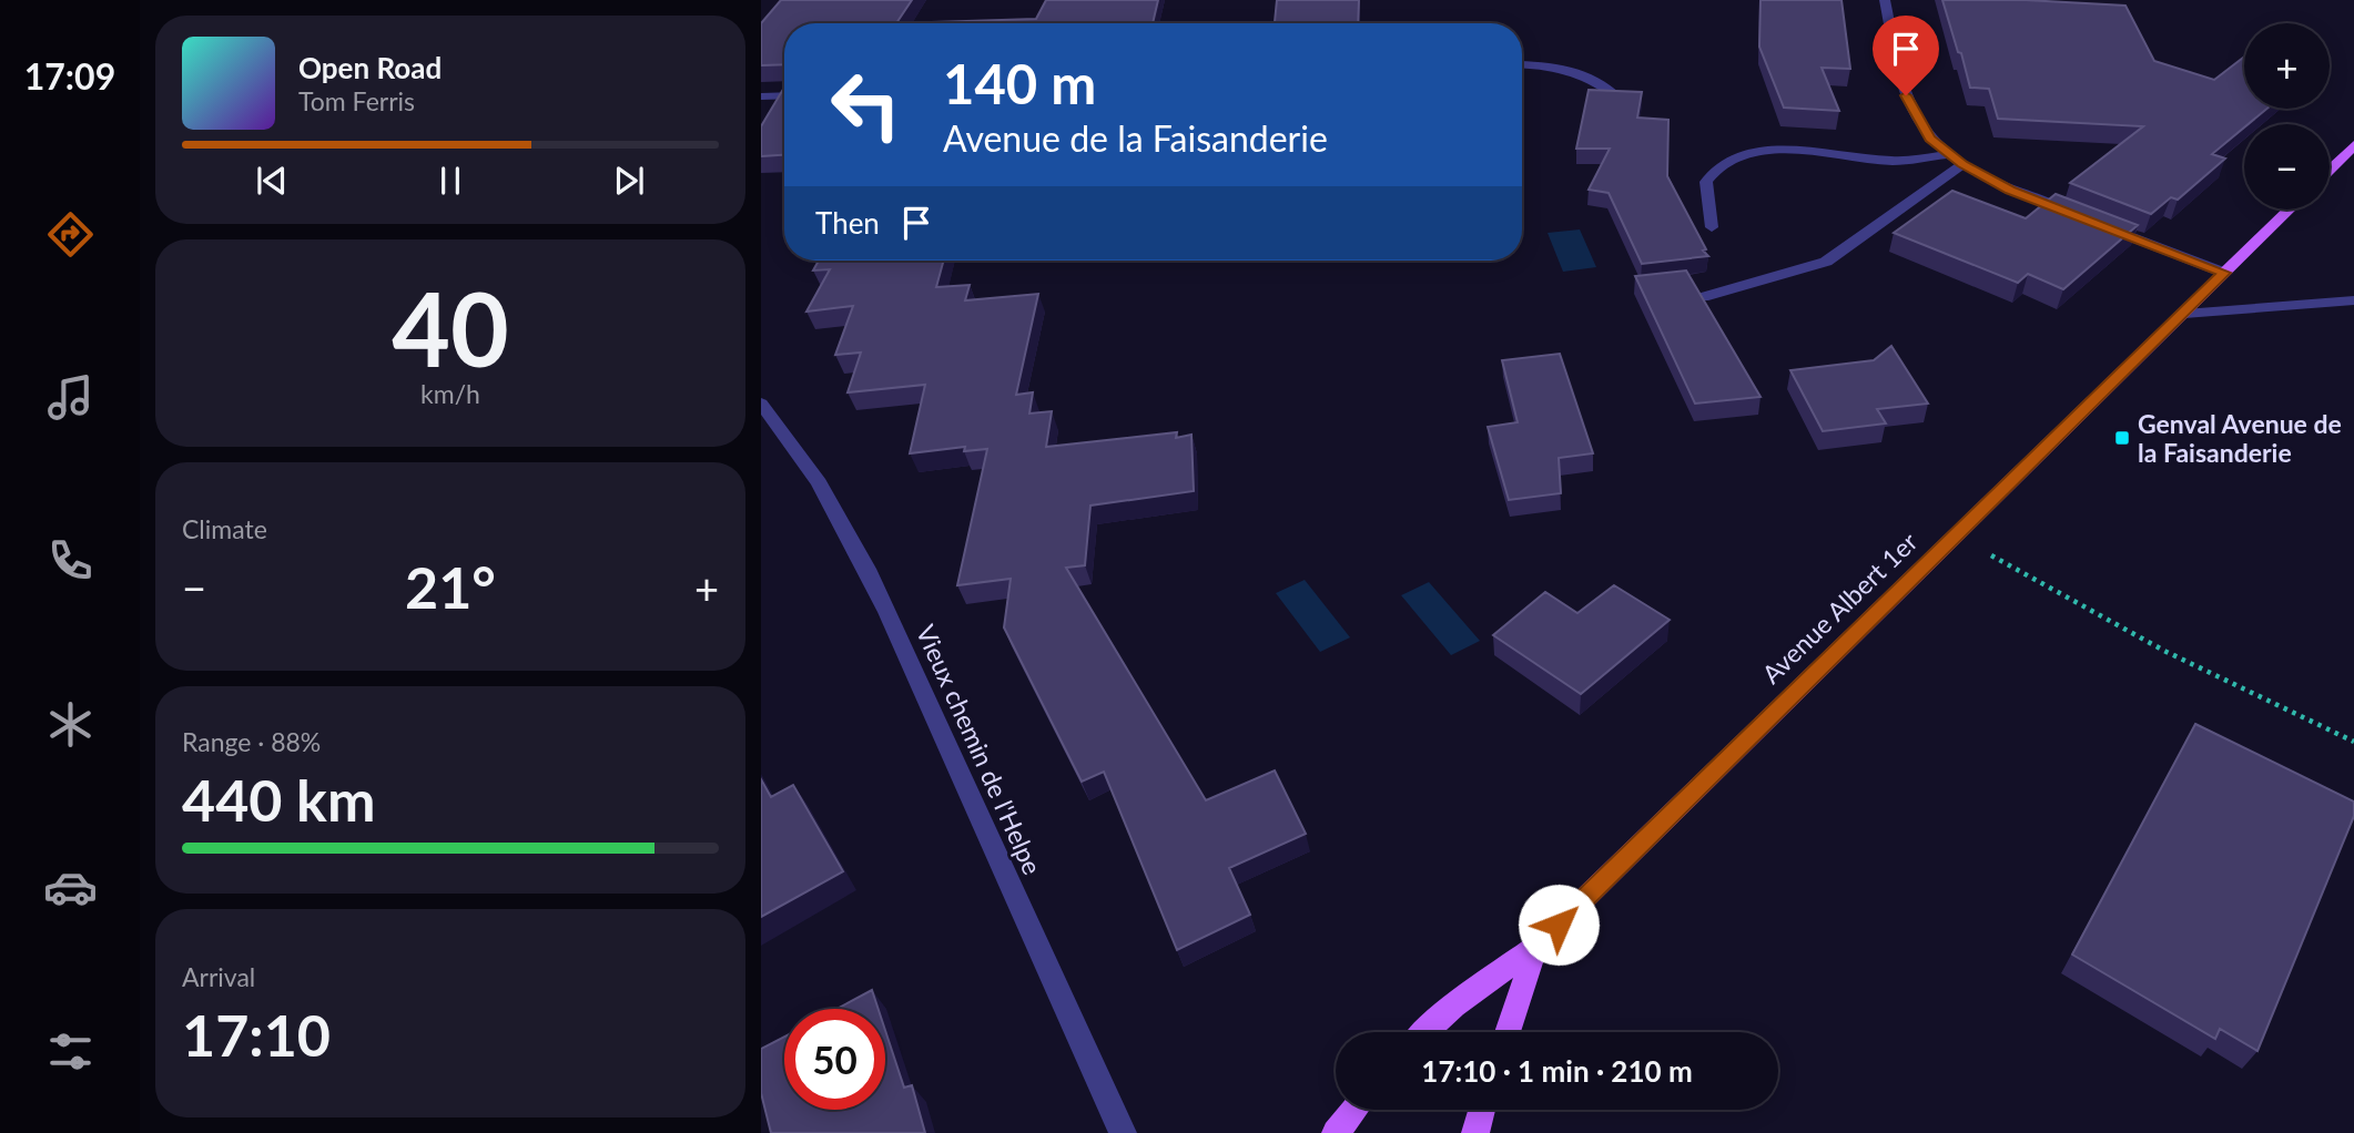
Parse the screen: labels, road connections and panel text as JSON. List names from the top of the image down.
{
  "streets": {
    "main road": ["Avenue Albert 1er"],
    "street": ["Vieux chemin de l'Helpe"]
  },
  "places": {
    "transit": ["Genval Avenue de la Faisanderie"]
  },
  "page": {
    "tabs": "17:09",
    "map_buttons": ["+", "−"],
    "turn": ["140 m", "Avenue de la Faisanderie"],
    "song": ["Open Road", "Tom Ferris"],
    "then": "Then",
    "tile": [
      ["40", "km/h"],
      "Climate",
      ["Range · 88%", "440 km"],
      ["Arrival", "17:10"]
    ],
    "heat": ["−", "21°", "+"],
    "limit": "50",
    "trip": "17:10 · 1 min · 210 m"
  }
}
